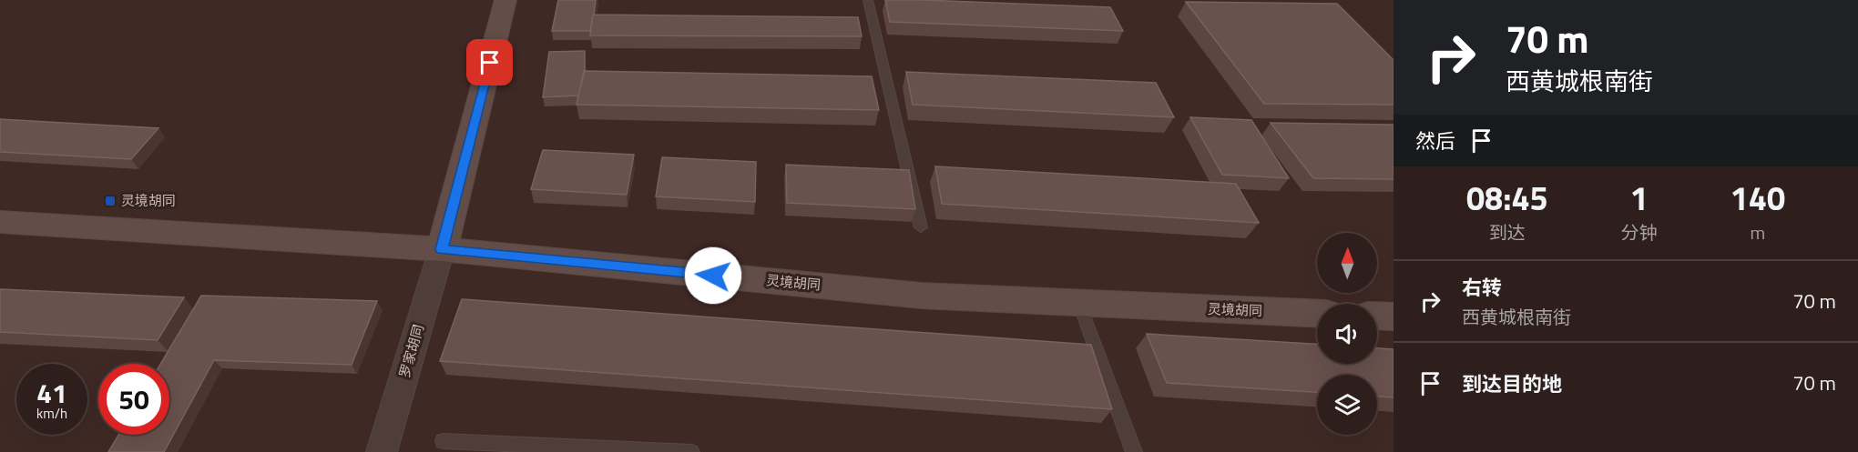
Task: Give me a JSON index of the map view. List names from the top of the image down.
{
  "streets": {
    "main road": ["灵境胡同"],
    "street": ["罗家胡同"]
  },
  "crossings": [
    ["灵境胡同", "罗家胡同"]
  ],
  "places": {
    "transit": ["灵境胡同"]
  },
  "north": "top",
  "page": {
    "turn": ["70 m", "西黄城根南街"],
    "then": "然后",
    "eta": [
      "08:45",
      "到达",
      "1",
      "分钟",
      "140",
      "m"
    ],
    "list": [
      {
        "name": "右转",
        "note": "西黄城根南街",
        "value": "70 m"
      },
      {
        "name": "到达目的地",
        "value": "70 m"
      }
    ],
    "speed": "41 km/h",
    "limit": "50"
  }
}
